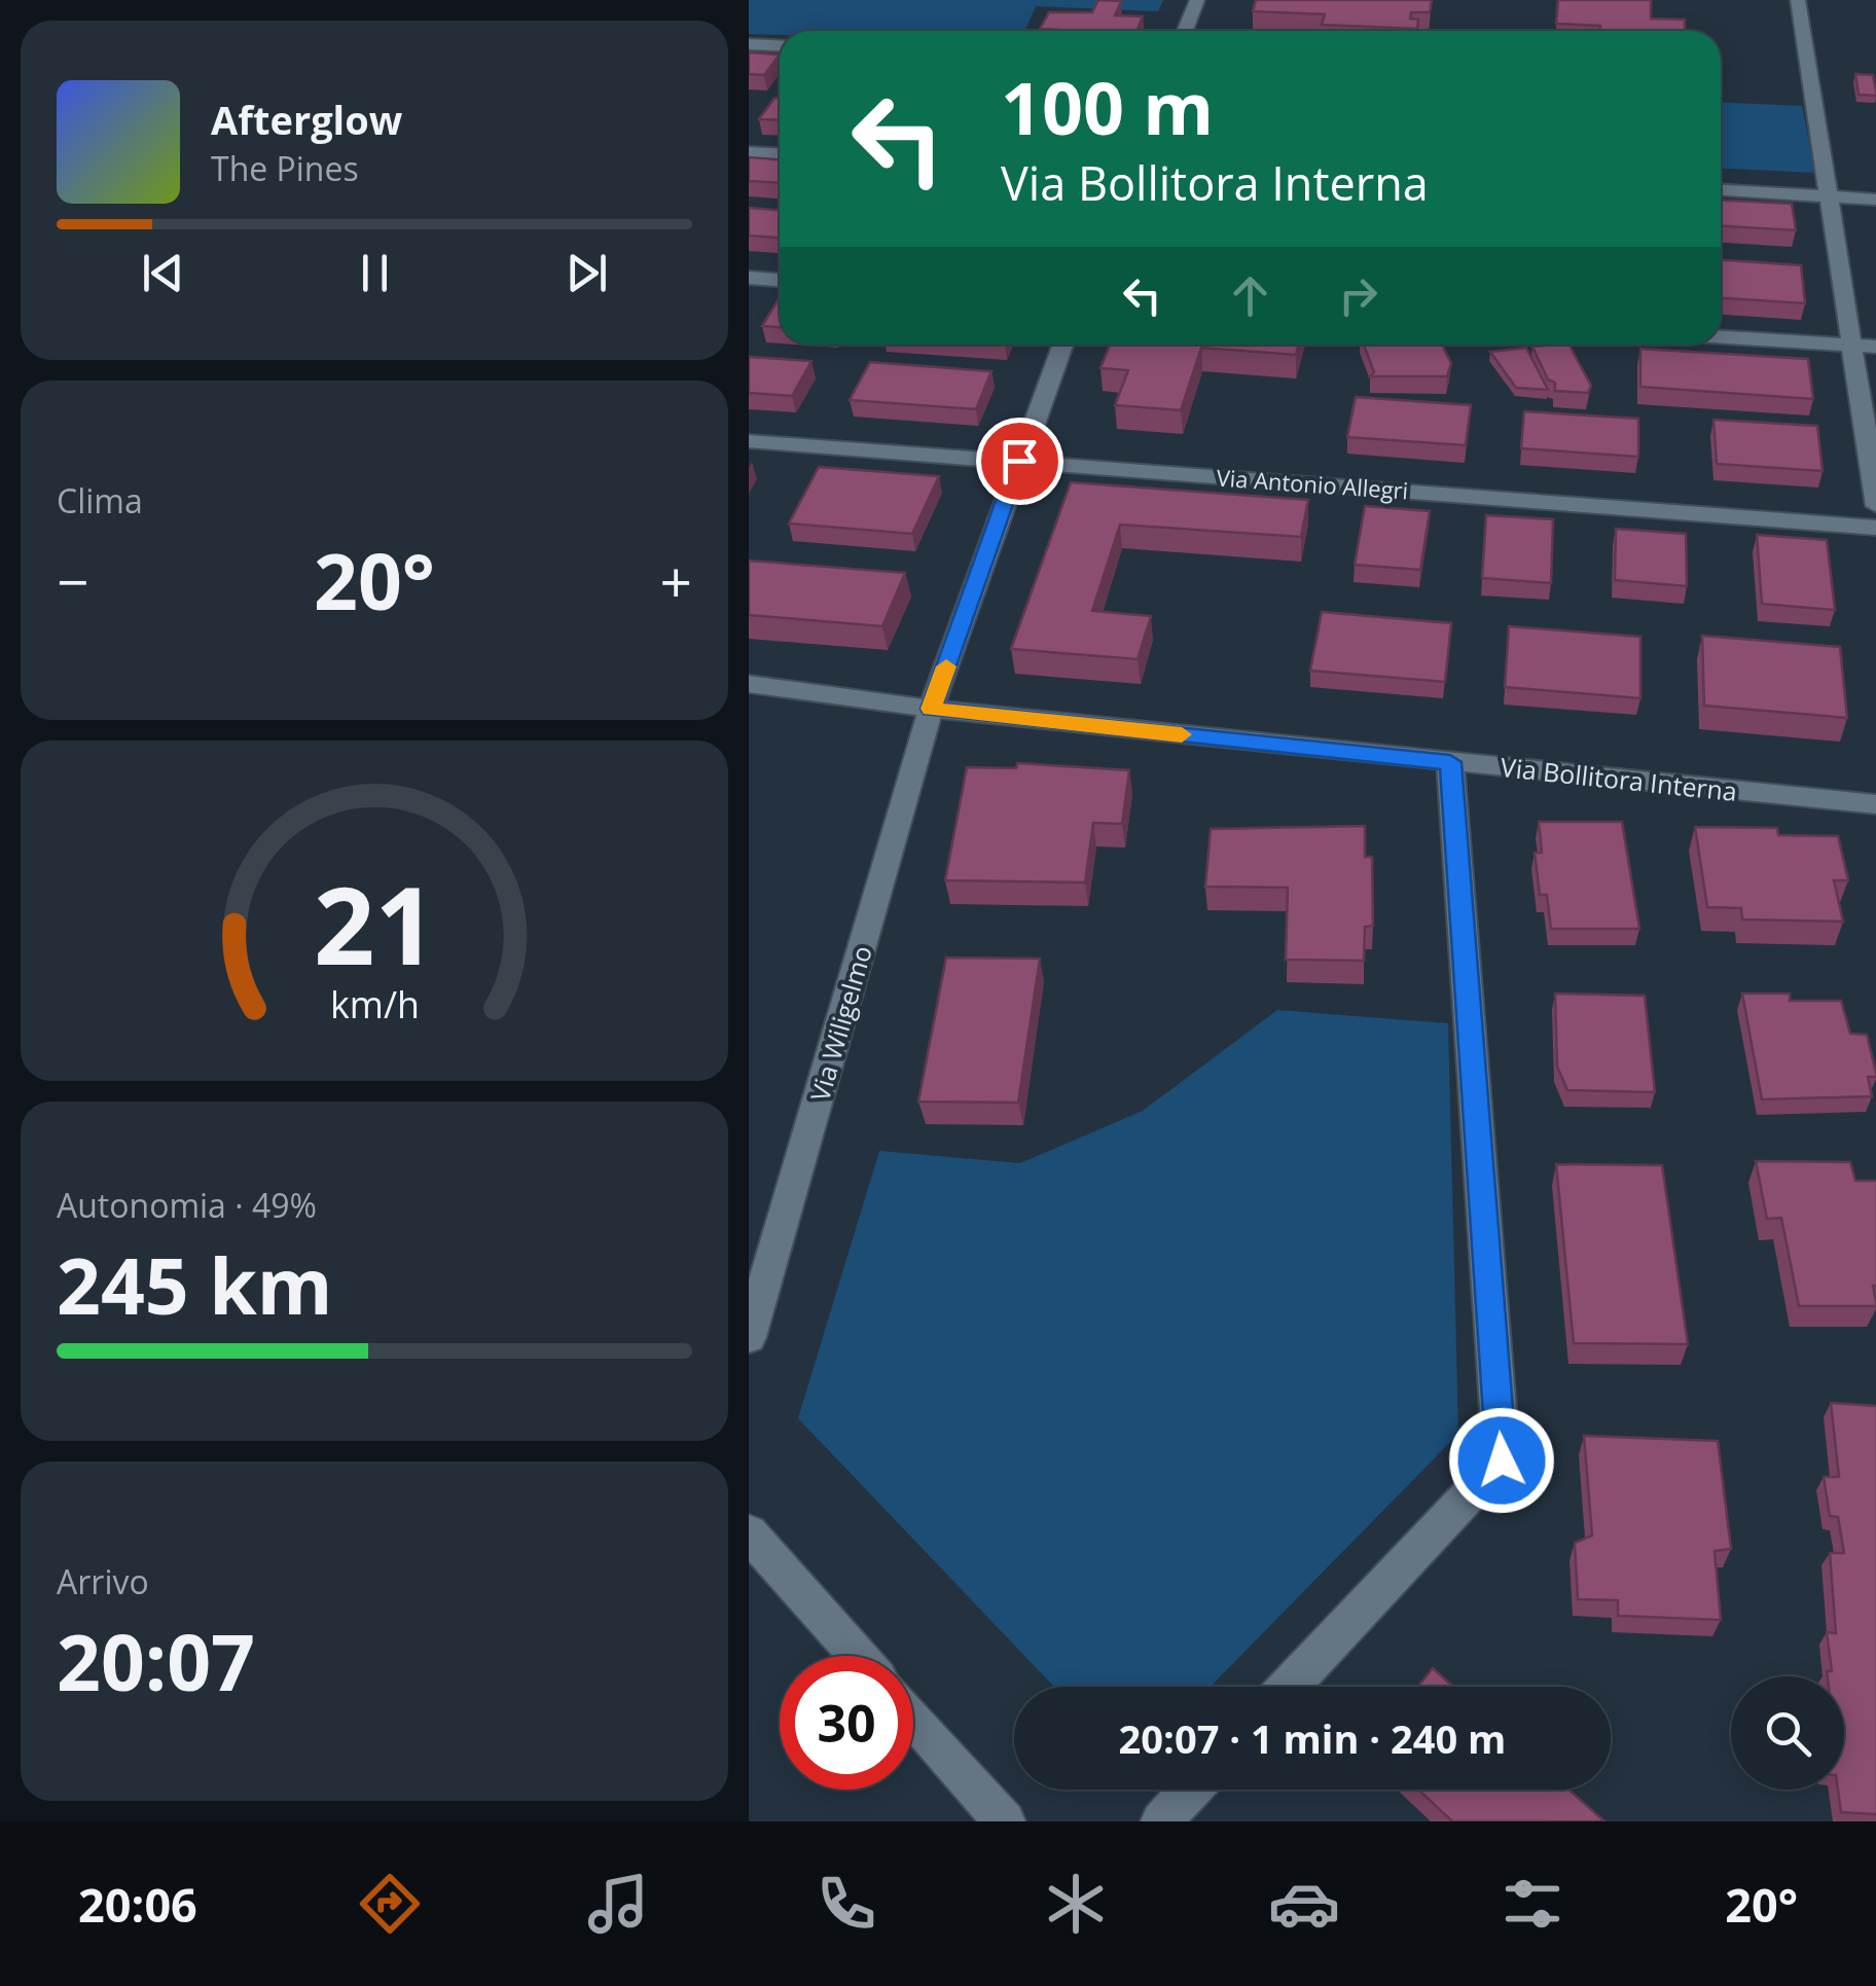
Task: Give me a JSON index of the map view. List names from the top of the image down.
{
  "streets": {
    "street": ["Via Antonio Allegri", "Via Bollitora Interna", "Via Wiligelmo"]
  },
  "crossings": [
    ["Via Antonio Allegri", "Via Wiligelmo"],
    ["Via Bollitora Interna", "Via Wiligelmo"]
  ],
  "page": {
    "turn": ["100 m", "Via Bollitora Interna"],
    "song": ["Afterglow", "The Pines"],
    "tile": [
      "Clima",
      ["Autonomia · 49%", "245 km"],
      ["Arrivo", "20:07"]
    ],
    "heat": ["−", "20°", "+"],
    "limit": "30",
    "trip": "20:07 · 1 min · 240 m",
    "tabs": ["20:06", "20°"],
    "gauge": ["21", "km/h"]
  }
}
